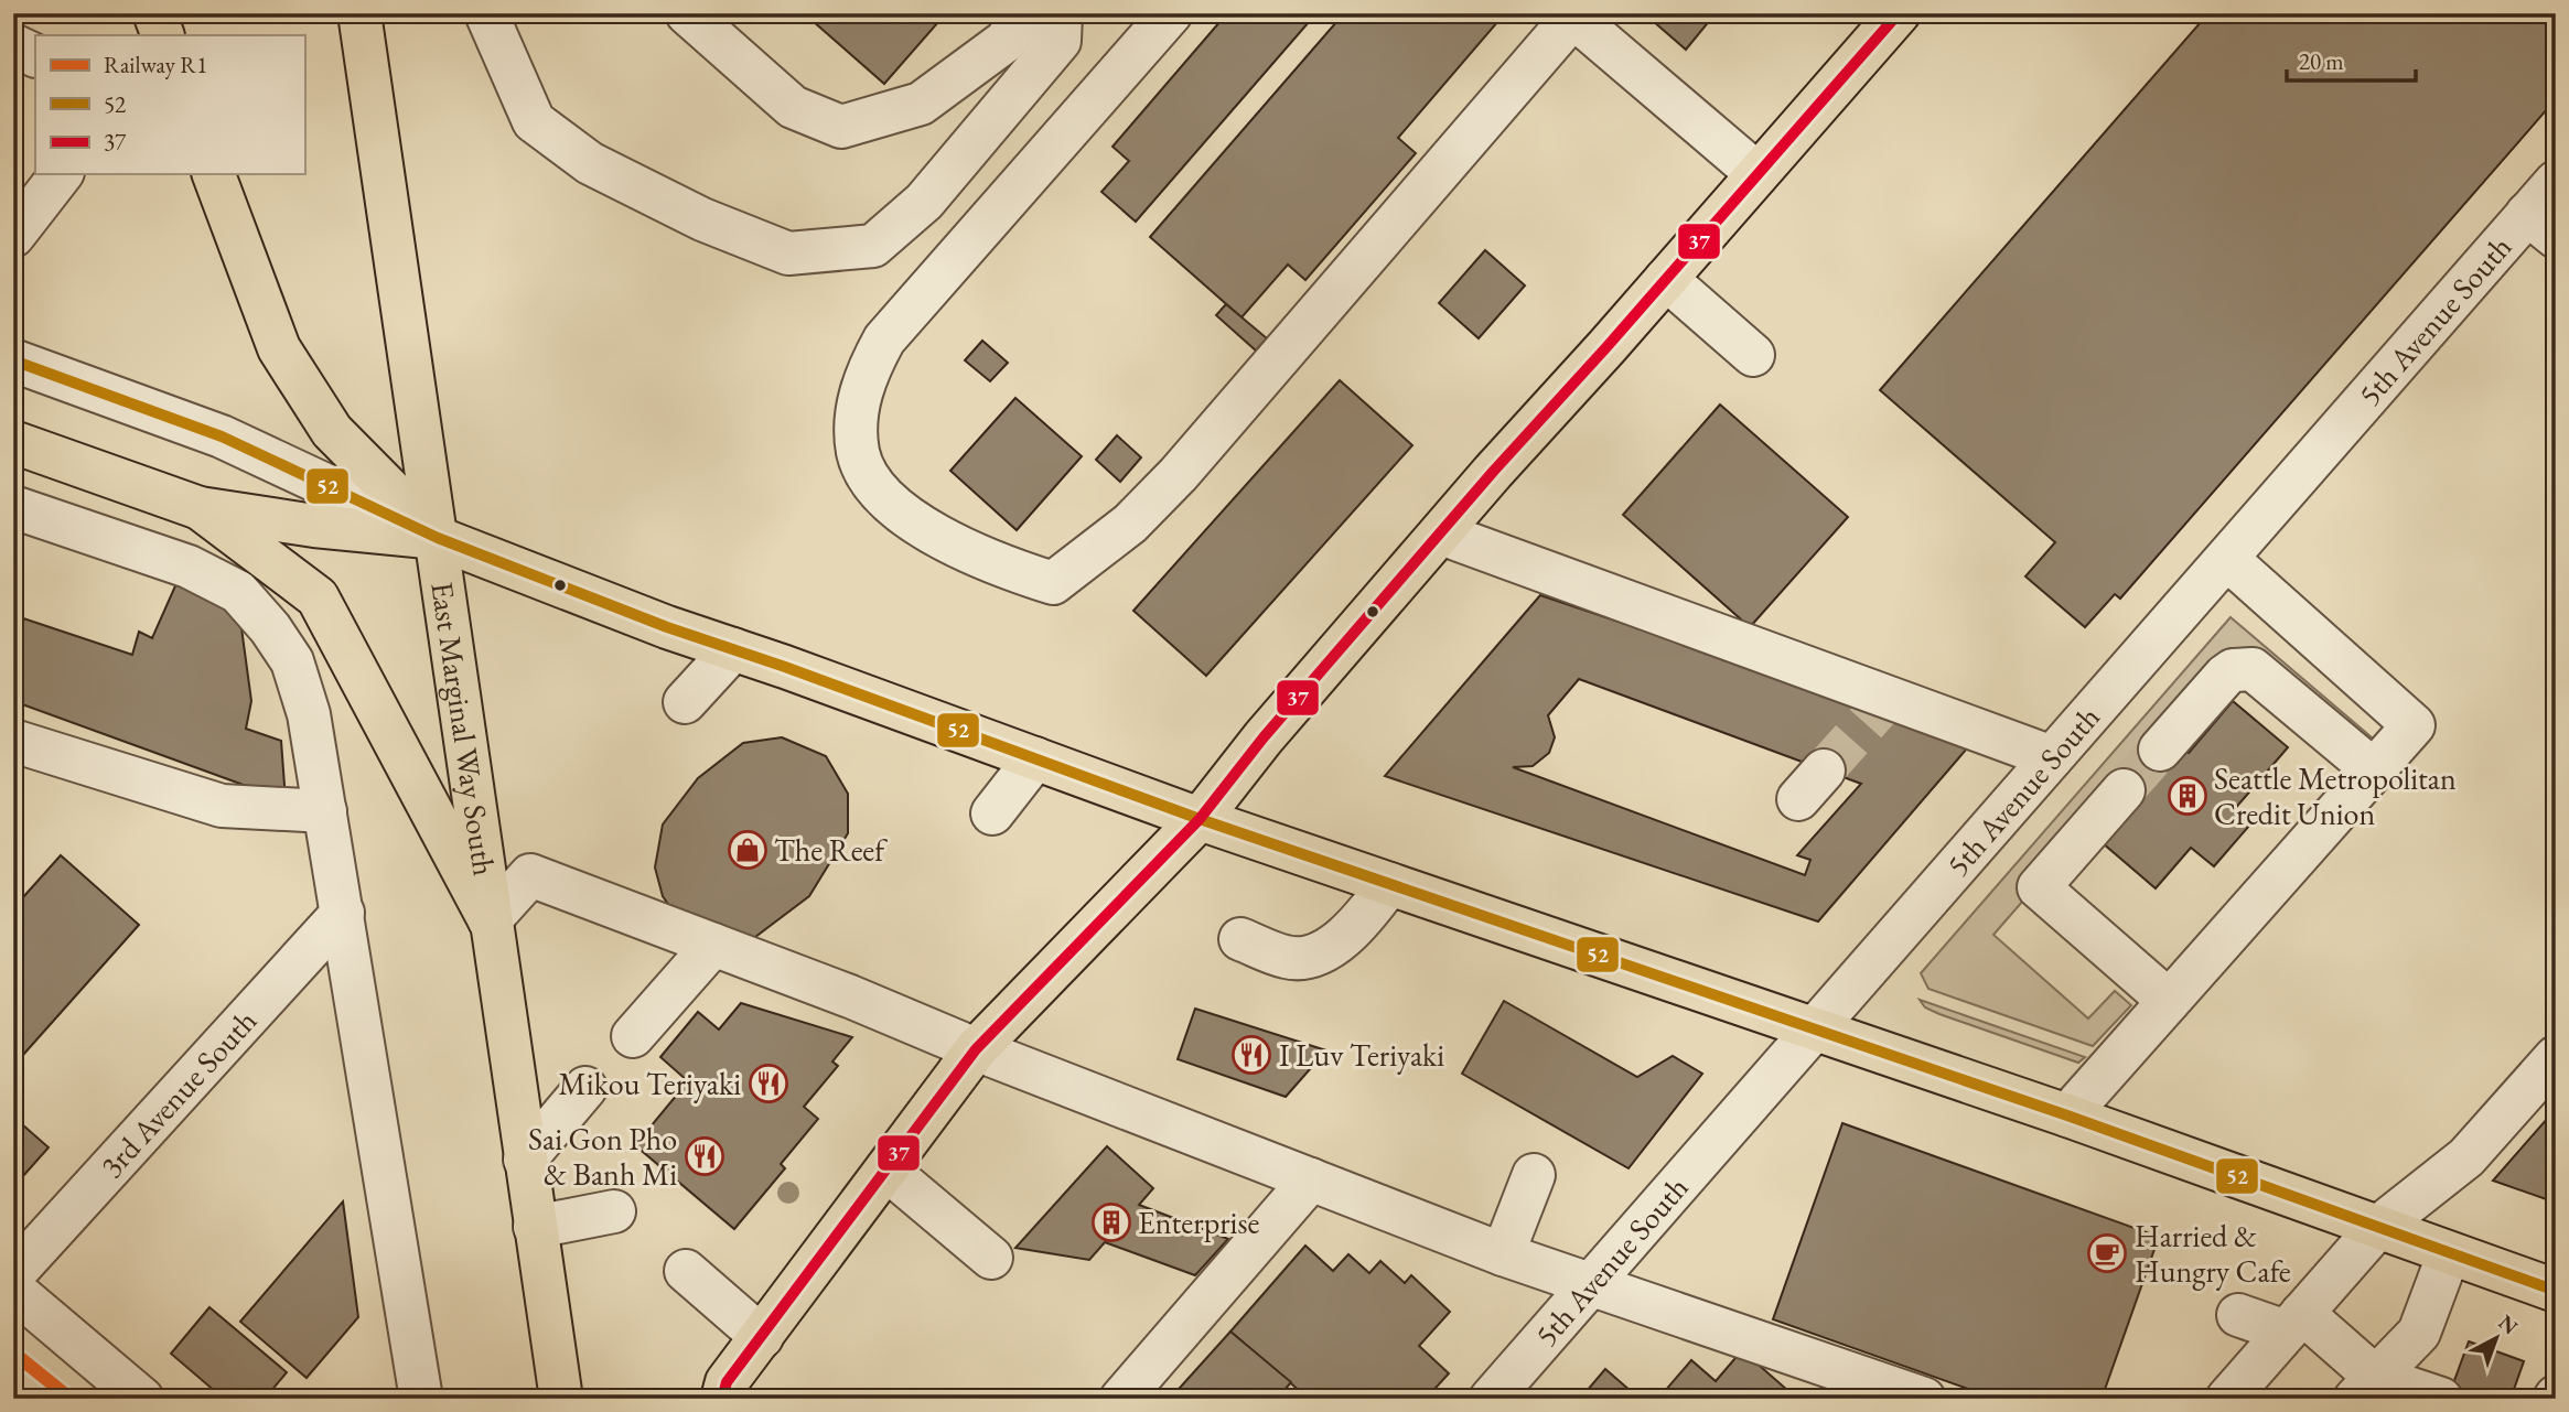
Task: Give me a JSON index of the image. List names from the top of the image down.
{
  "streets": {
    "main road": ["East Marginal Way South"],
    "street": ["5th Avenue South", "3rd Avenue South"]
  },
  "places": {
    "building": ["Seattle Metropolitan Credit Union", "Enterprise"],
    "shop": ["The Reef"],
    "restaurant": ["I Luv Teriyaki", "Mikou Teriyaki", "Sai Gon Pho & Banh Mi"],
    "cafe": ["Harried & Hungry Cafe"]
  },
  "lines": ["transit line 37", "transit line 52", "rail line R1"],
  "legend": ["Railway R1", "52", "37"],
  "scale_bar": "20 m",
  "north": "top right"
}
